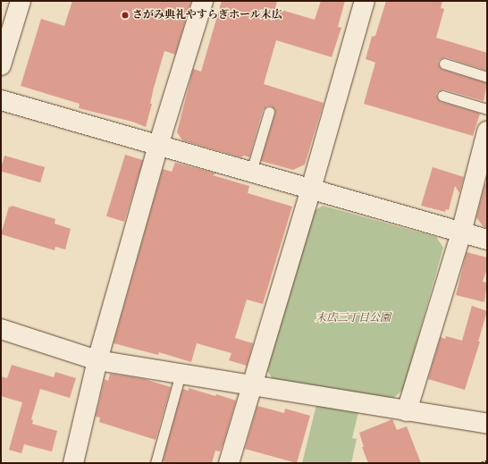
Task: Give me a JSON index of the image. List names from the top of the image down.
{
  "parks": ["末広三丁目公園"],
  "places": ["さがみ典礼やすらぎホール末広"]
}
